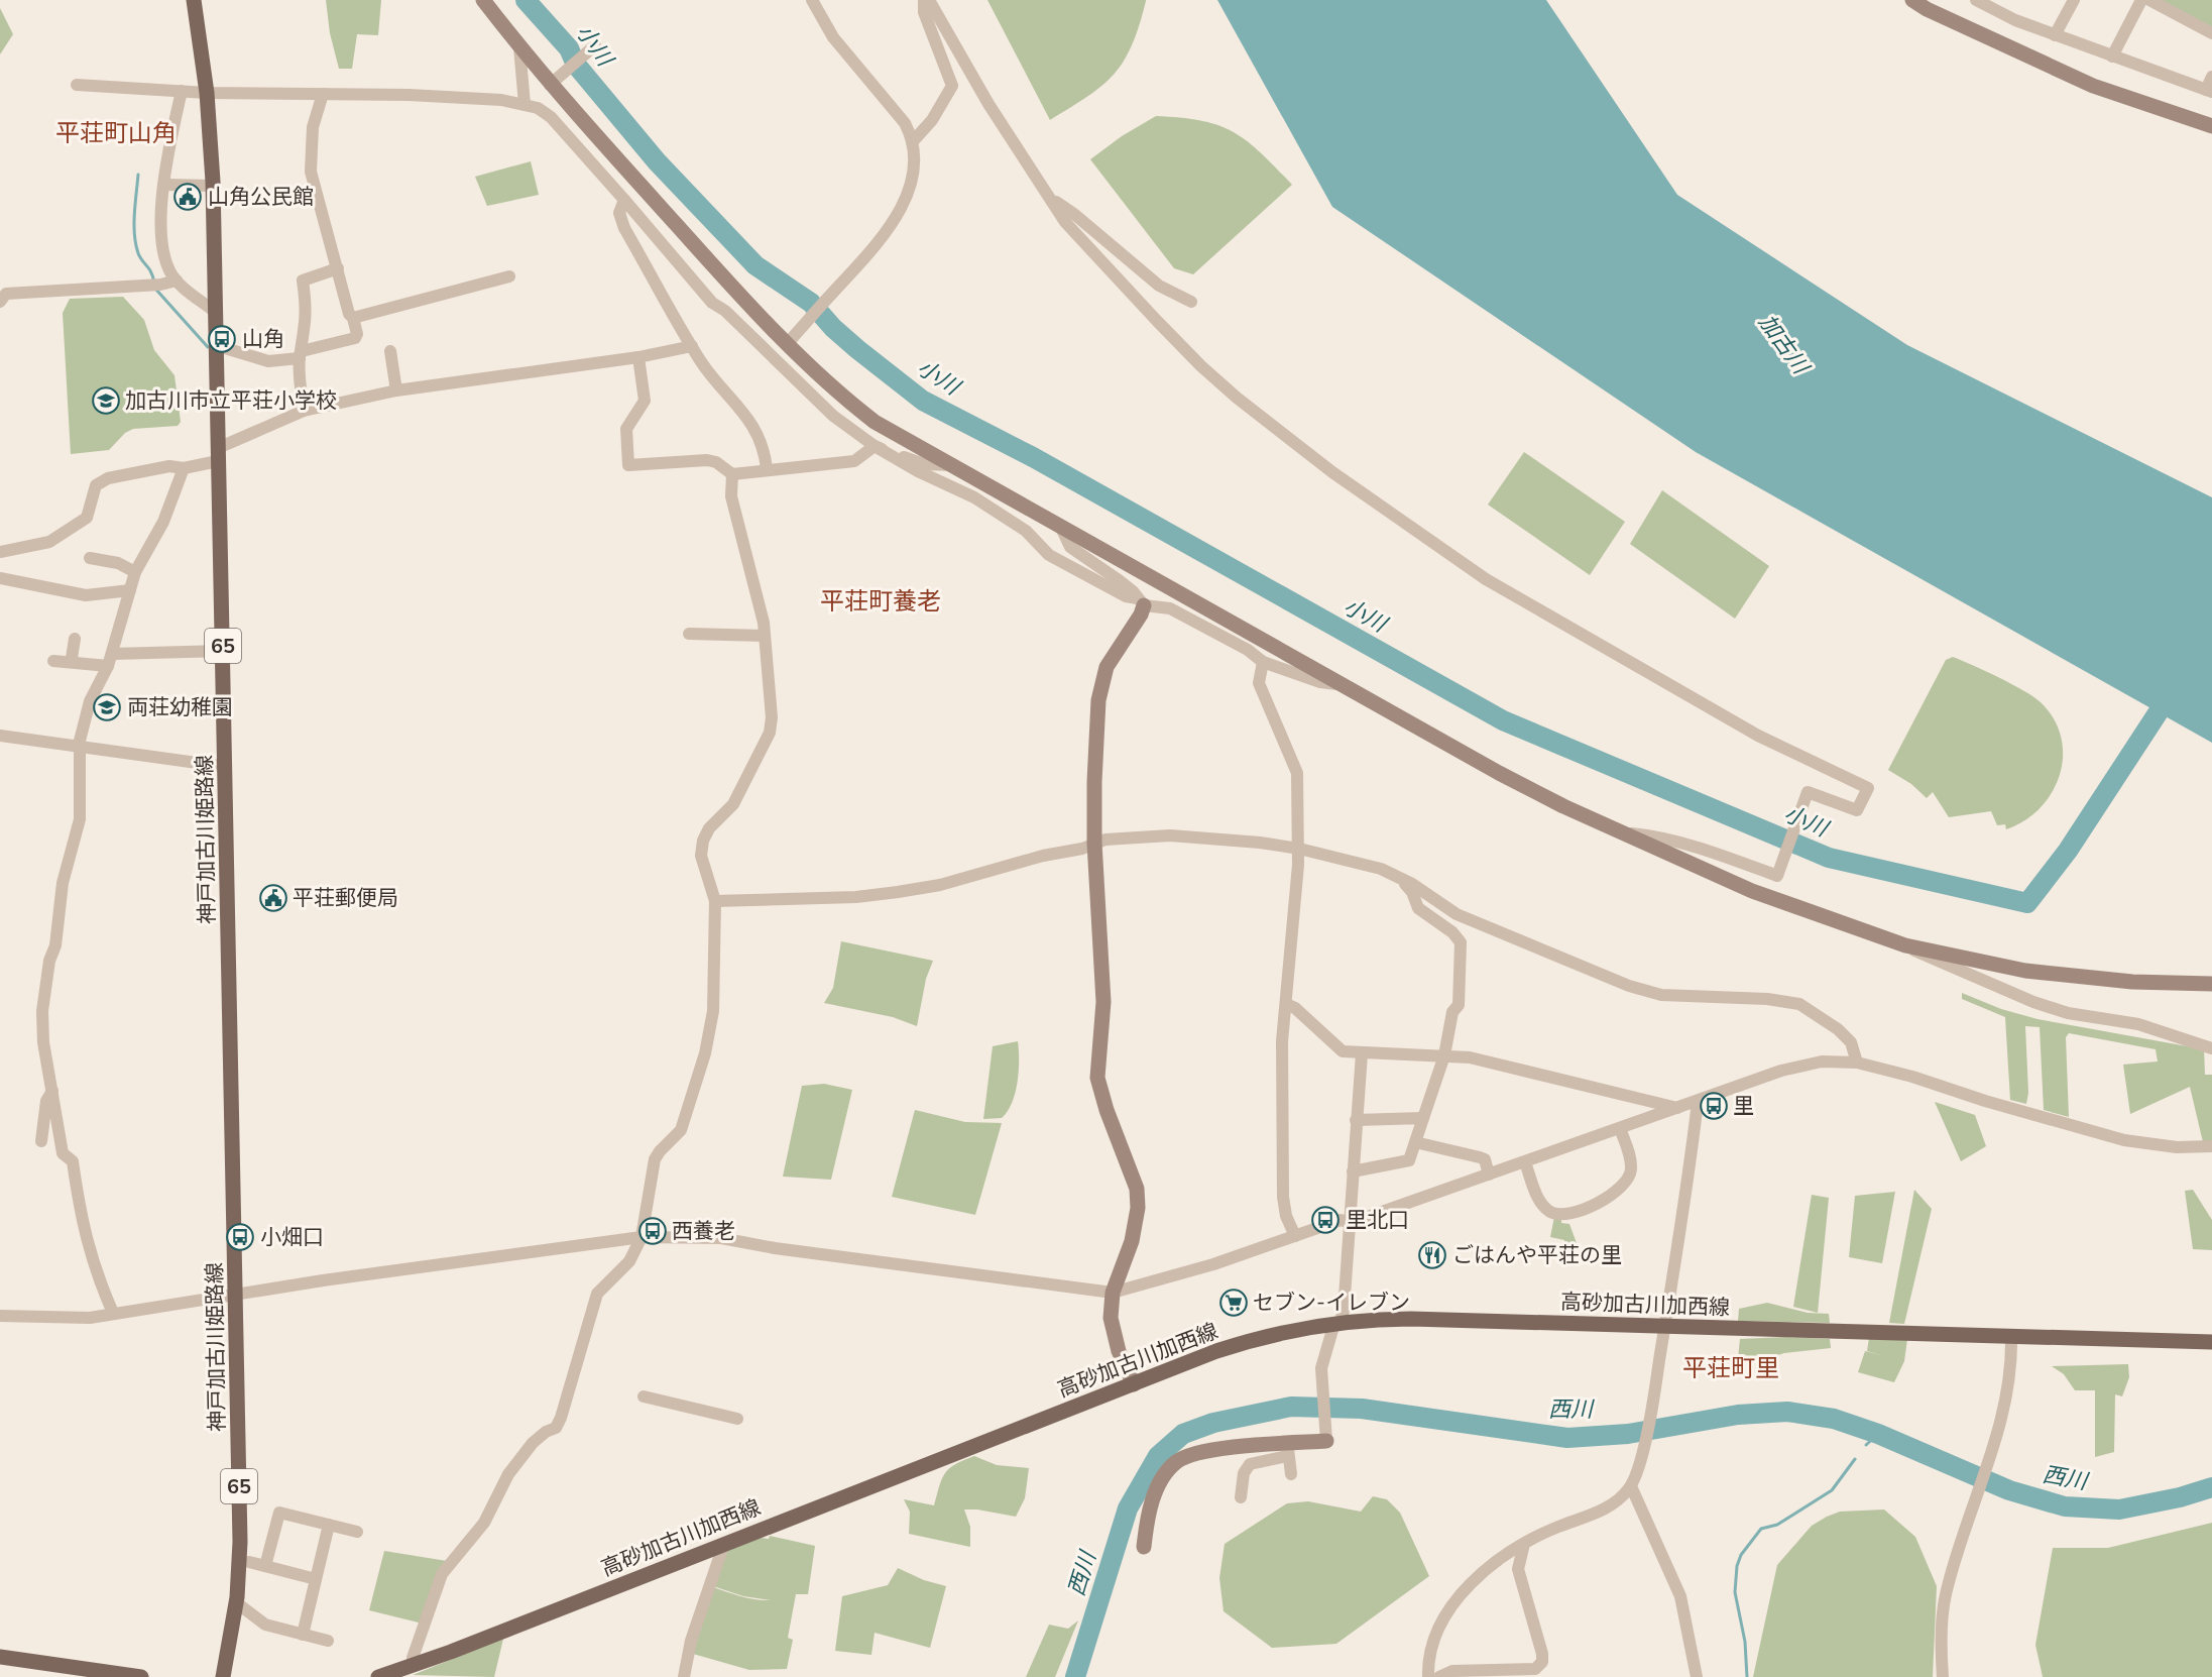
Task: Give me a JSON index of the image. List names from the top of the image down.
{
  "streets": {
    "main road": ["65", "神戸加古川姫路線", "高砂加古川加西線"]
  },
  "districts": ["平荘町山角", "平荘町養老", "平荘町里"],
  "water": ["小川", "加古川", "西川"],
  "places": {
    "public building": ["山角公民館", "平荘郵便局"],
    "bus stop": [
      "山角",
      "里",
      "里北口",
      "西養老",
      "小畑口"
    ],
    "school or university": ["加古川市立平荘小学校", "両荘幼稚園"],
    "restaurant": ["ごはんや平荘の里"],
    "supermarket": ["セブン-イレブン"]
  }
}
